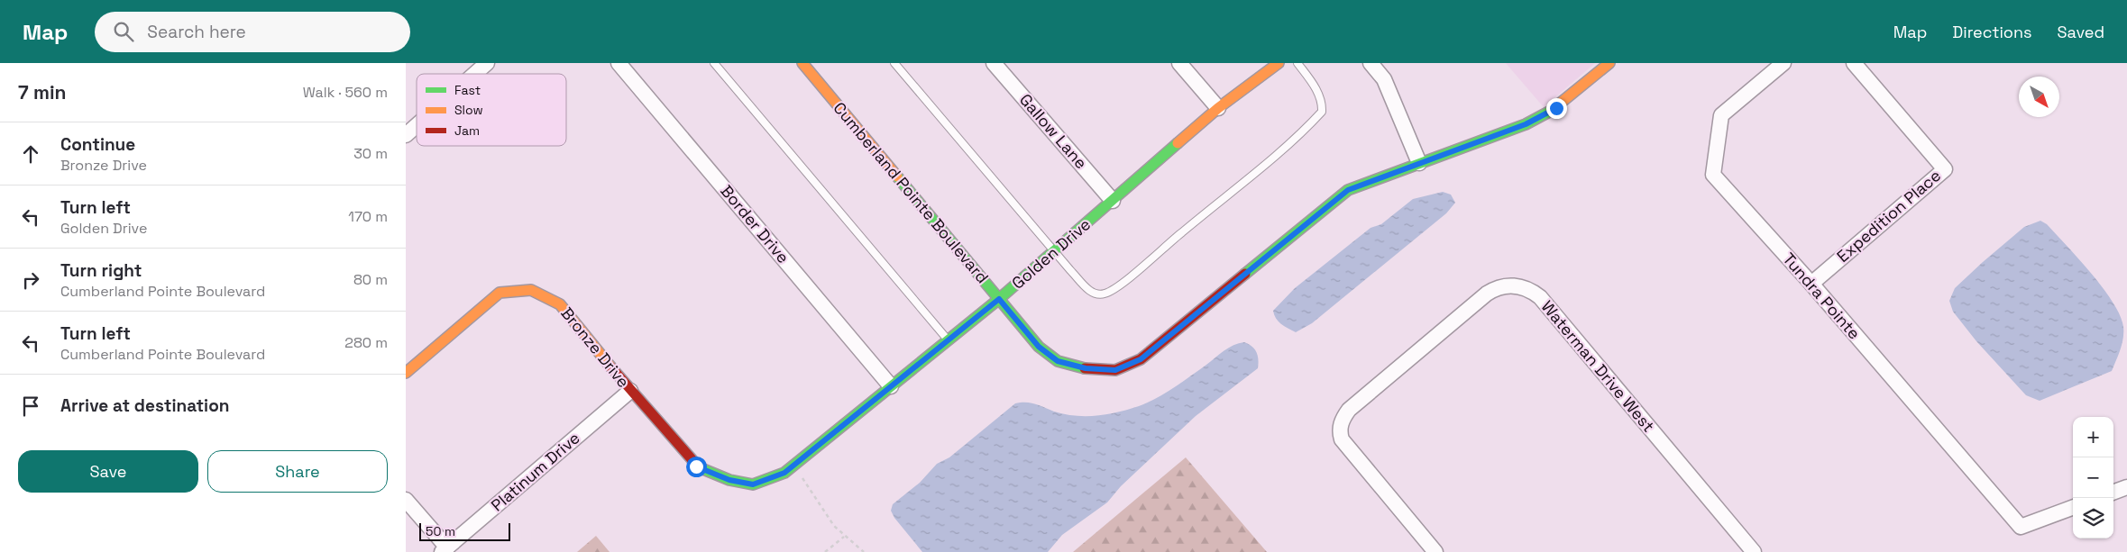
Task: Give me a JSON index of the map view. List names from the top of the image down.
{
  "streets": {
    "street": [
      "Gallow Lane",
      "Cumberland Pointe Boulevard",
      "Expedition Place",
      "Border Drive",
      "Golden Drive",
      "Tundra Pointe",
      "Bronze Drive",
      "Waterman Drive West",
      "Platinum Drive"
    ]
  },
  "crossings": [
    ["Gallow Lane", "Golden Drive"],
    ["Cumberland Pointe Boulevard", "Golden Drive"],
    ["Expedition Place", "Tundra Pointe"],
    ["Border Drive", "Golden Drive"],
    ["Golden Drive", "Bronze Drive"],
    ["Bronze Drive", "Platinum Drive"]
  ],
  "legend": ["Fast", "Slow", "Jam"],
  "scale_bar": "50 m",
  "north": "bottom right",
  "page": {
    "header": "Map",
    "search": "Search here",
    "nav": ["Map", "Directions", "Saved"],
    "heading": ["7 min", "Walk · 560 m"],
    "list": [
      ["Continue", "Bronze Drive", "30 m"],
      ["Turn left", "Golden Drive", "170 m"],
      ["Turn right", "Cumberland Pointe Boulevard", "80 m"],
      ["Turn left", "Cumberland Pointe Boulevard", "280 m"],
      "Arrive at destination"
    ],
    "map_buttons": ["+", "−"],
    "buttons": ["Save", "Share"],
    "scale": "50 m"
  }
}
